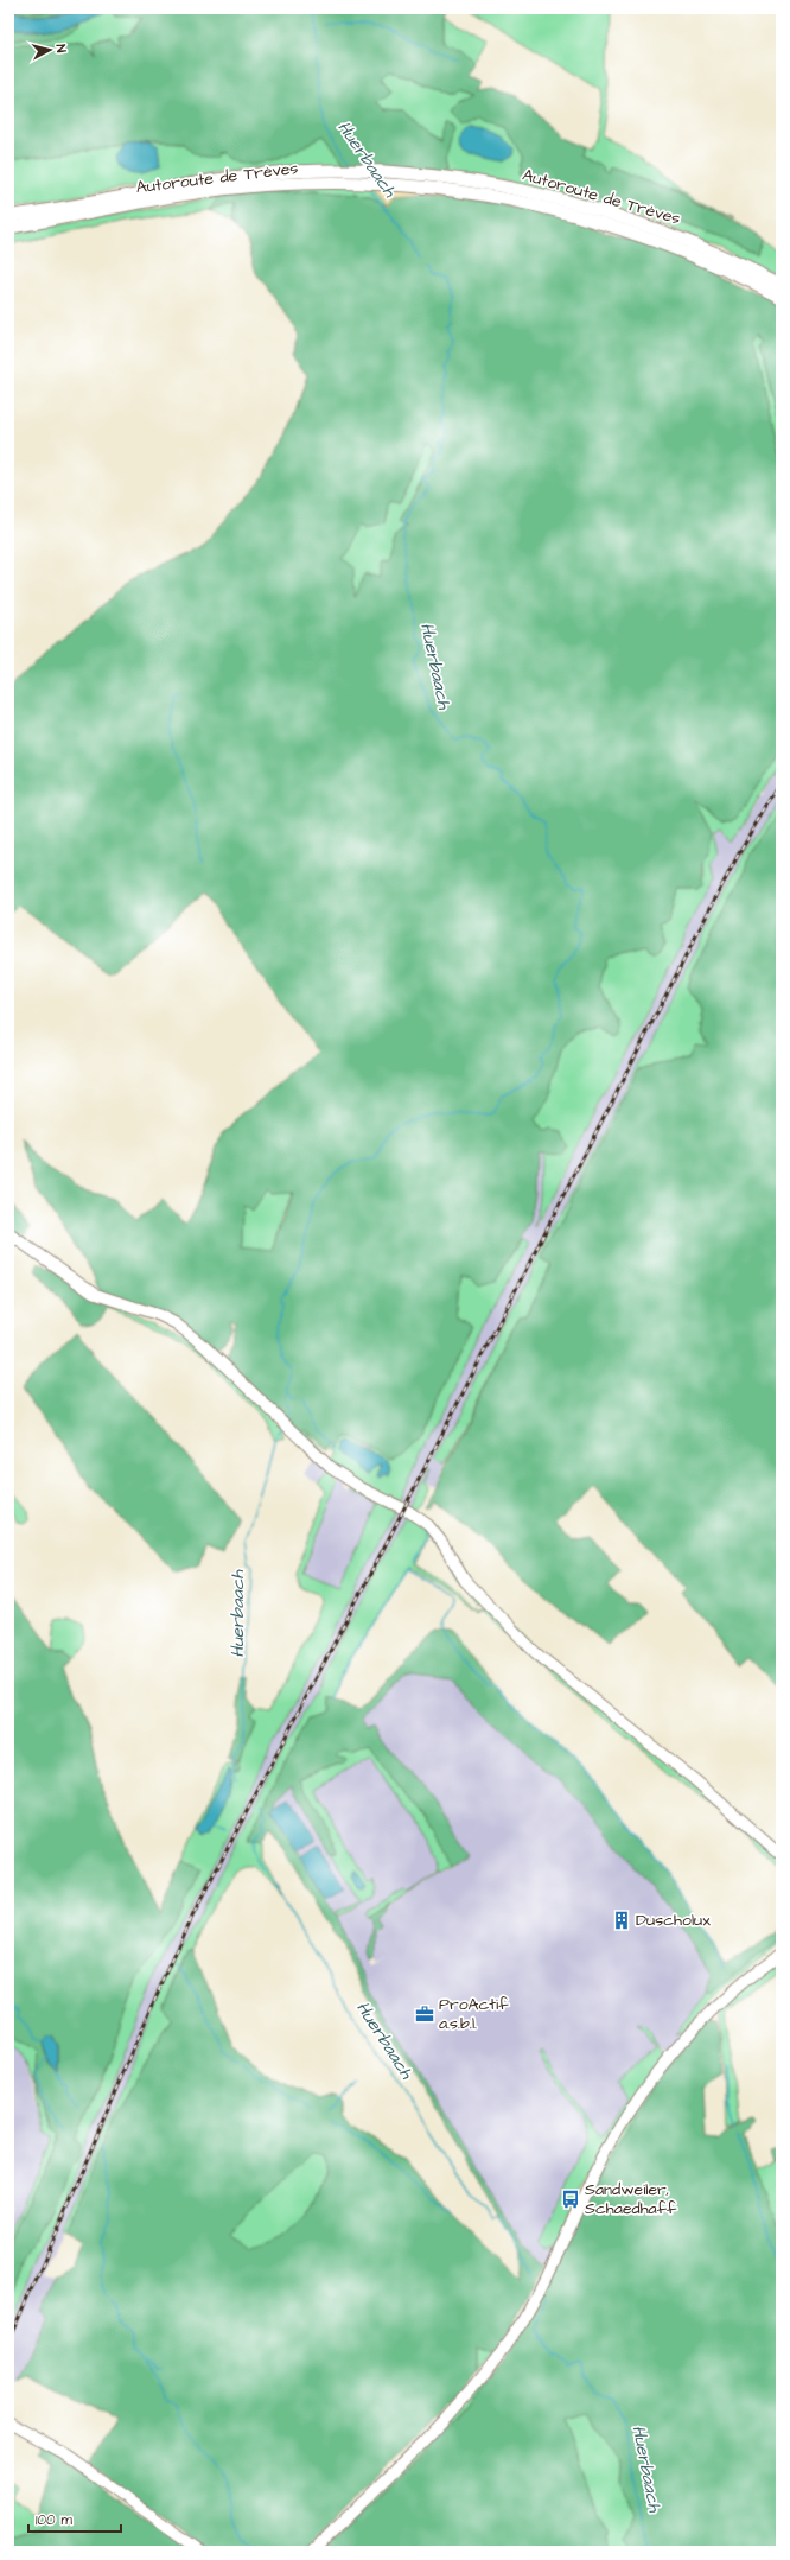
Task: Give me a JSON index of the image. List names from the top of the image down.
{
  "streets": {
    "highway": ["Autoroute de Trèves"]
  },
  "water": ["Huerbaach"],
  "places": {
    "building": ["Duscholux"],
    "office": ["ProActif a.s.b.l."],
    "bus stop": ["Sandweiler, Schaedhaff"]
  },
  "scale_bar": "100 m",
  "north": "right"
}
